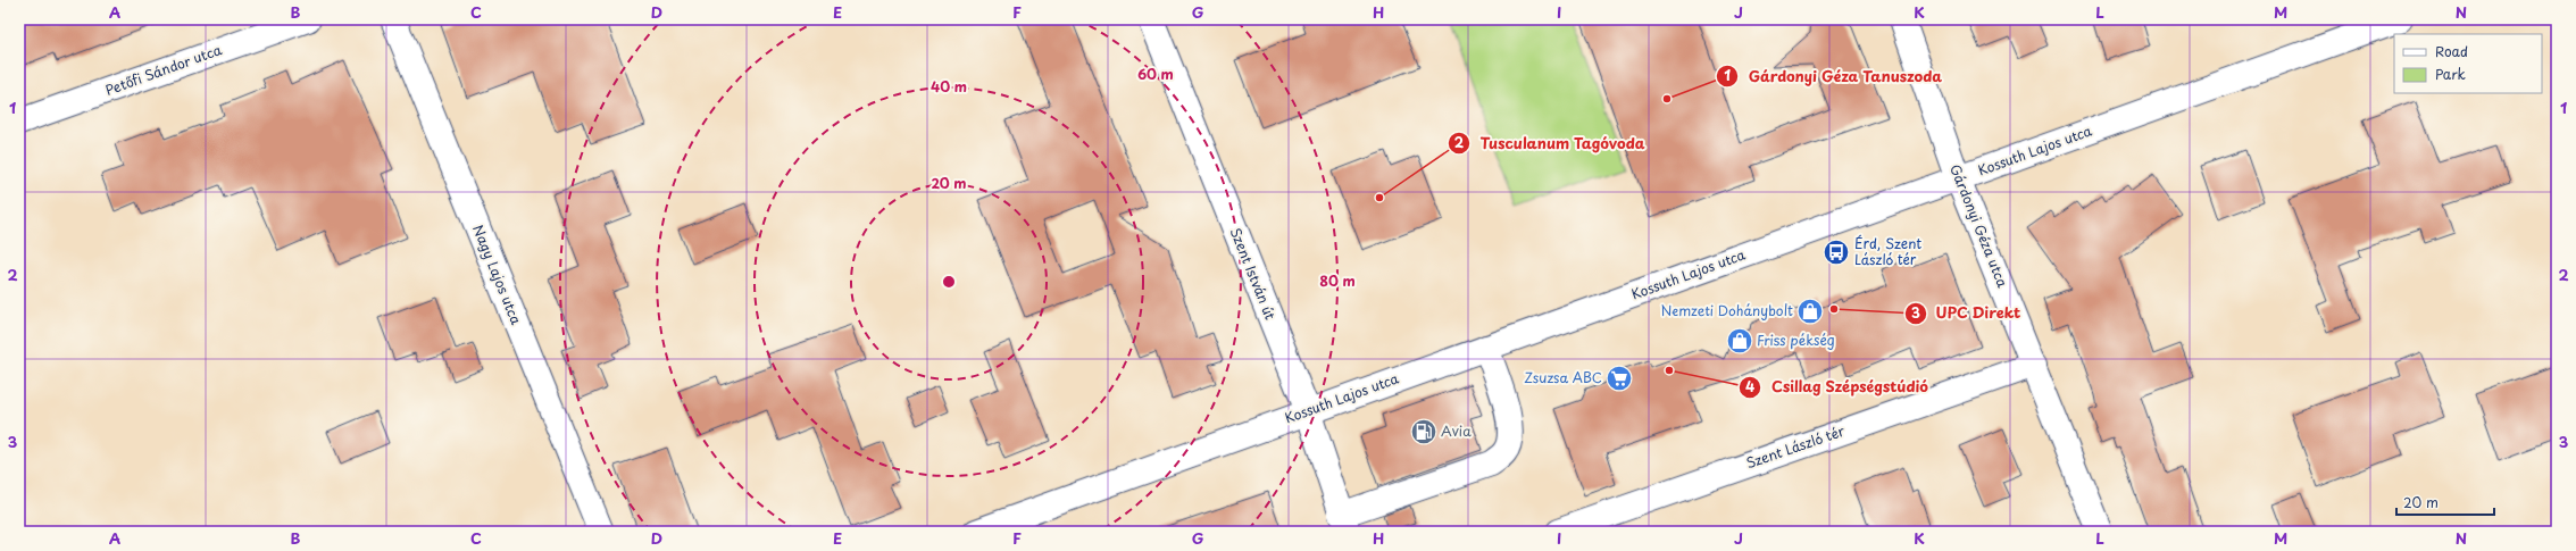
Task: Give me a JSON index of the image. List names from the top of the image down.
{
  "streets": {
    "street": [
      "Petőfi Sándor utca",
      "Kossuth Lajos utca",
      "Gárdonyi Géza utca",
      "Szent István út",
      "Nagy Lajos utca",
      "Szent László tér"
    ]
  },
  "crossings": [
    ["Kossuth Lajos utca", "Gárdonyi Géza utca"],
    ["Kossuth Lajos utca", "Szent István út"],
    ["Gárdonyi Géza utca", "Szent László tér"]
  ],
  "places": {
    "other": [
      "Gárdonyi Géza Tanuszoda",
      "Tusculanum Tagóvoda",
      "UPC Direkt",
      "Csillag Szépségstúdió"
    ],
    "bus stop": ["Érd, Szent László tér"],
    "shop": ["Nemzeti Dohánybolt", "Friss pékség"],
    "supermarket": ["Zsuzsa ABC"],
    "fuel station": ["Avia"]
  },
  "legend": ["Road", "Park"],
  "scale_bar": "20 m",
  "grid": {
    "columns": [
      "A",
      "B",
      "C",
      "D",
      "E",
      "F",
      "G",
      "H",
      "I",
      "J",
      "K",
      "L",
      "M",
      "N"
    ],
    "rows": ["1", "2", "3"]
  },
  "rings": [
    "60 m",
    "40 m",
    "20 m",
    "80 m"
  ]
}
